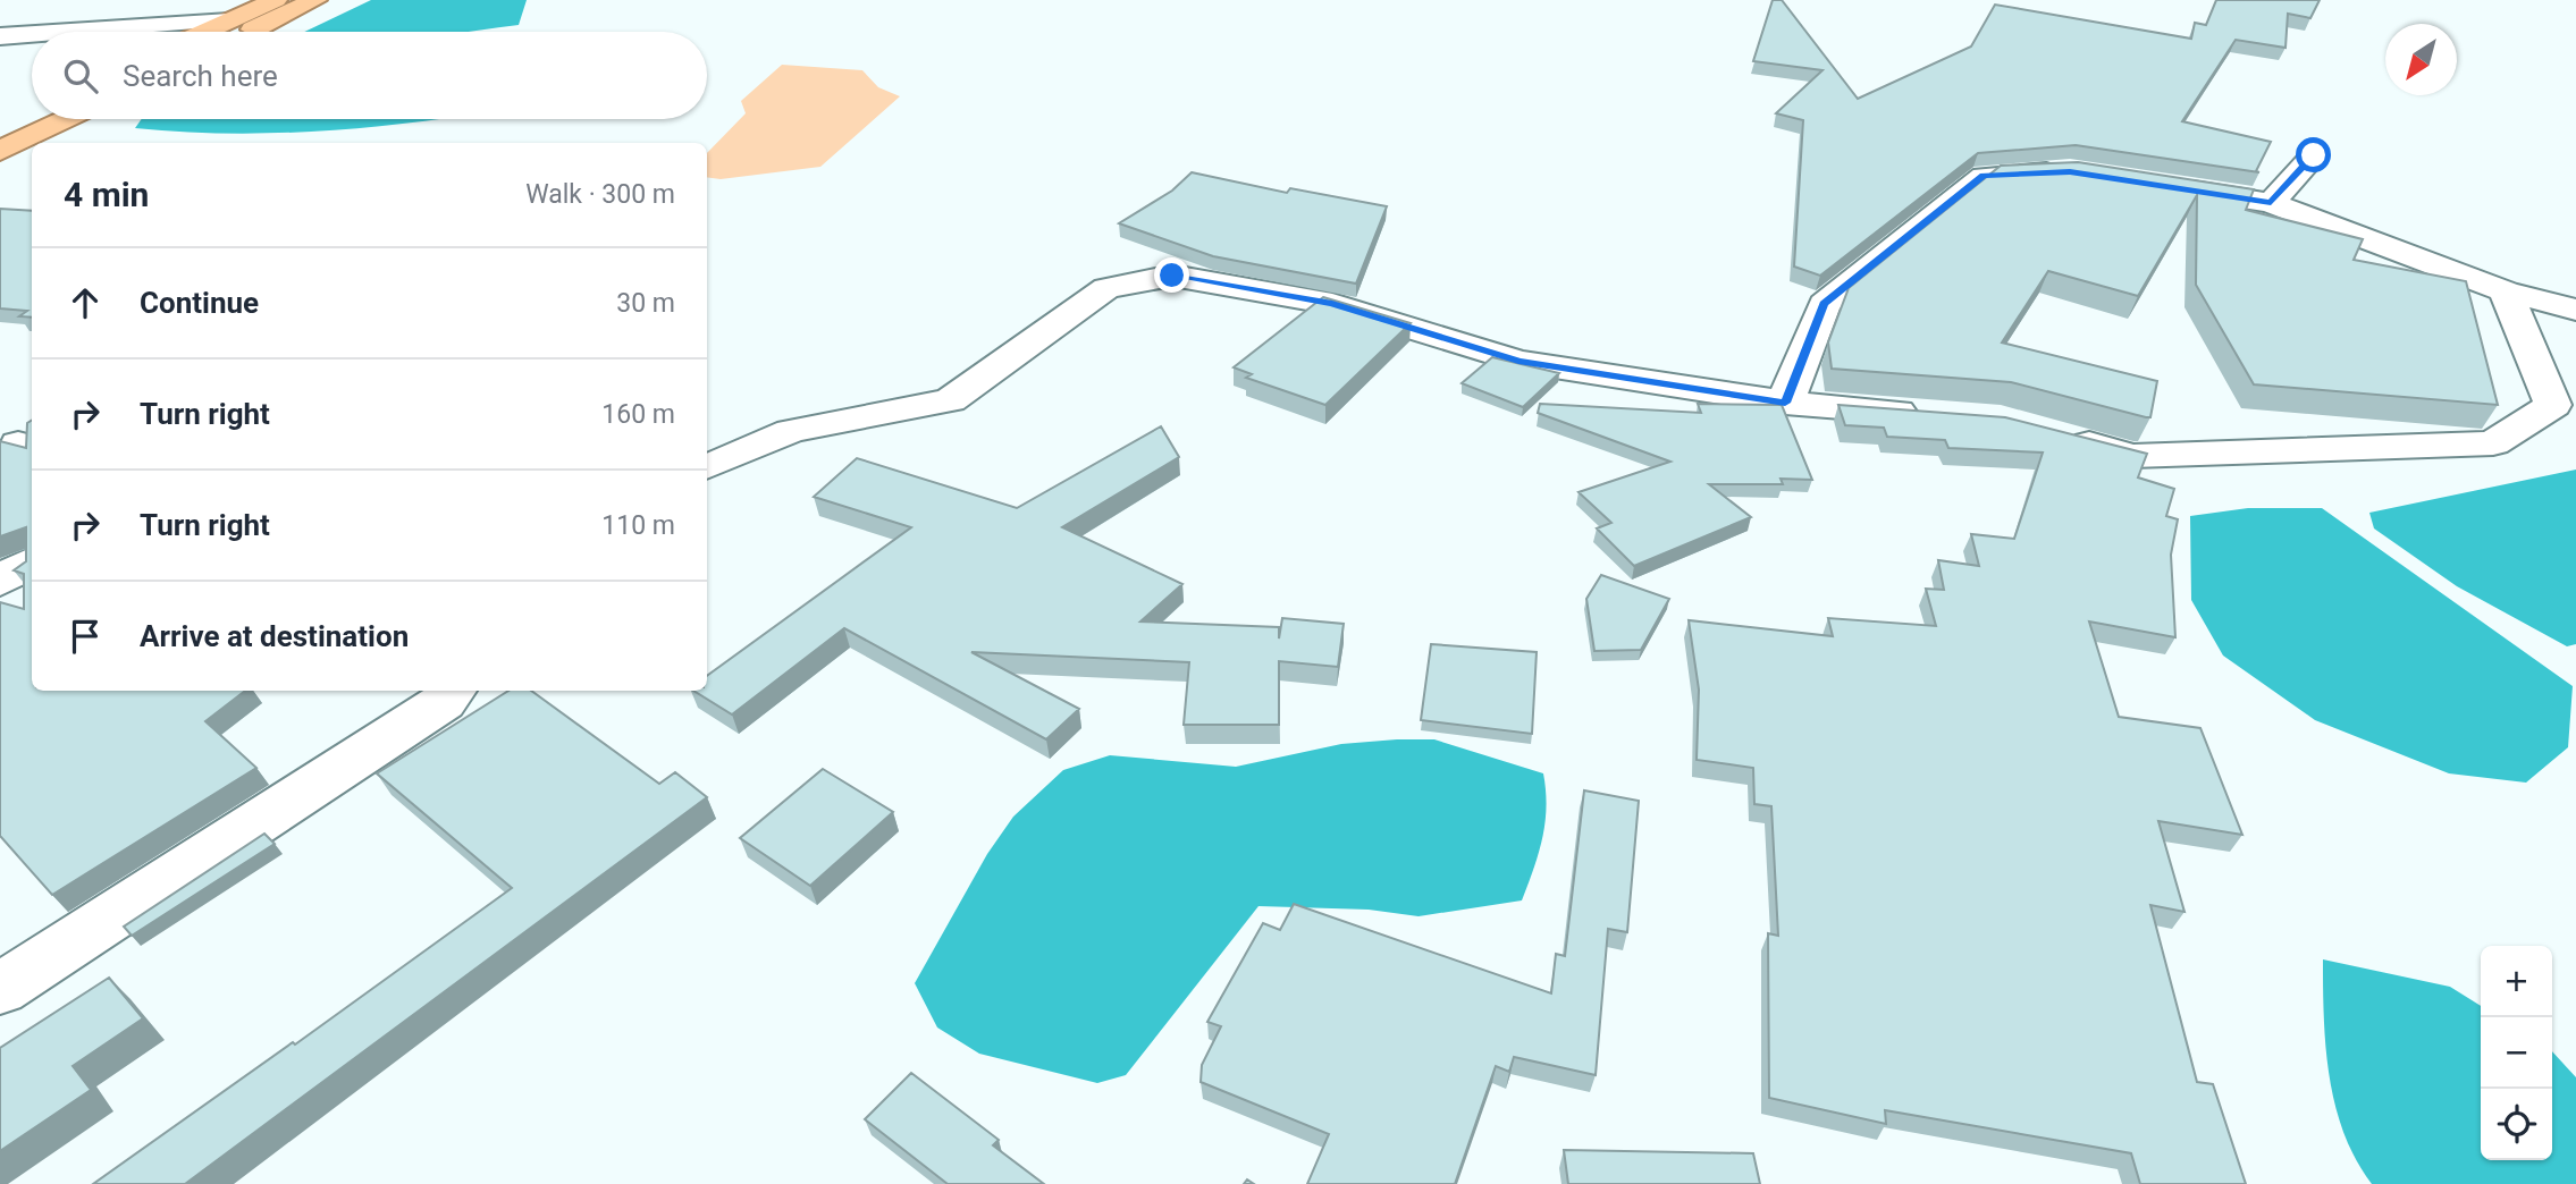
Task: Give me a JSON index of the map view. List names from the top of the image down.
{
  "north": "bottom left",
  "page": {
    "search": "Search here",
    "heading": ["4 min", "Walk · 300 m"],
    "list": [
      ["Continue", "30 m"],
      ["Turn right", "160 m"],
      ["Turn right", "110 m"],
      "Arrive at destination"
    ],
    "map_buttons": ["+", "−"]
  }
}
